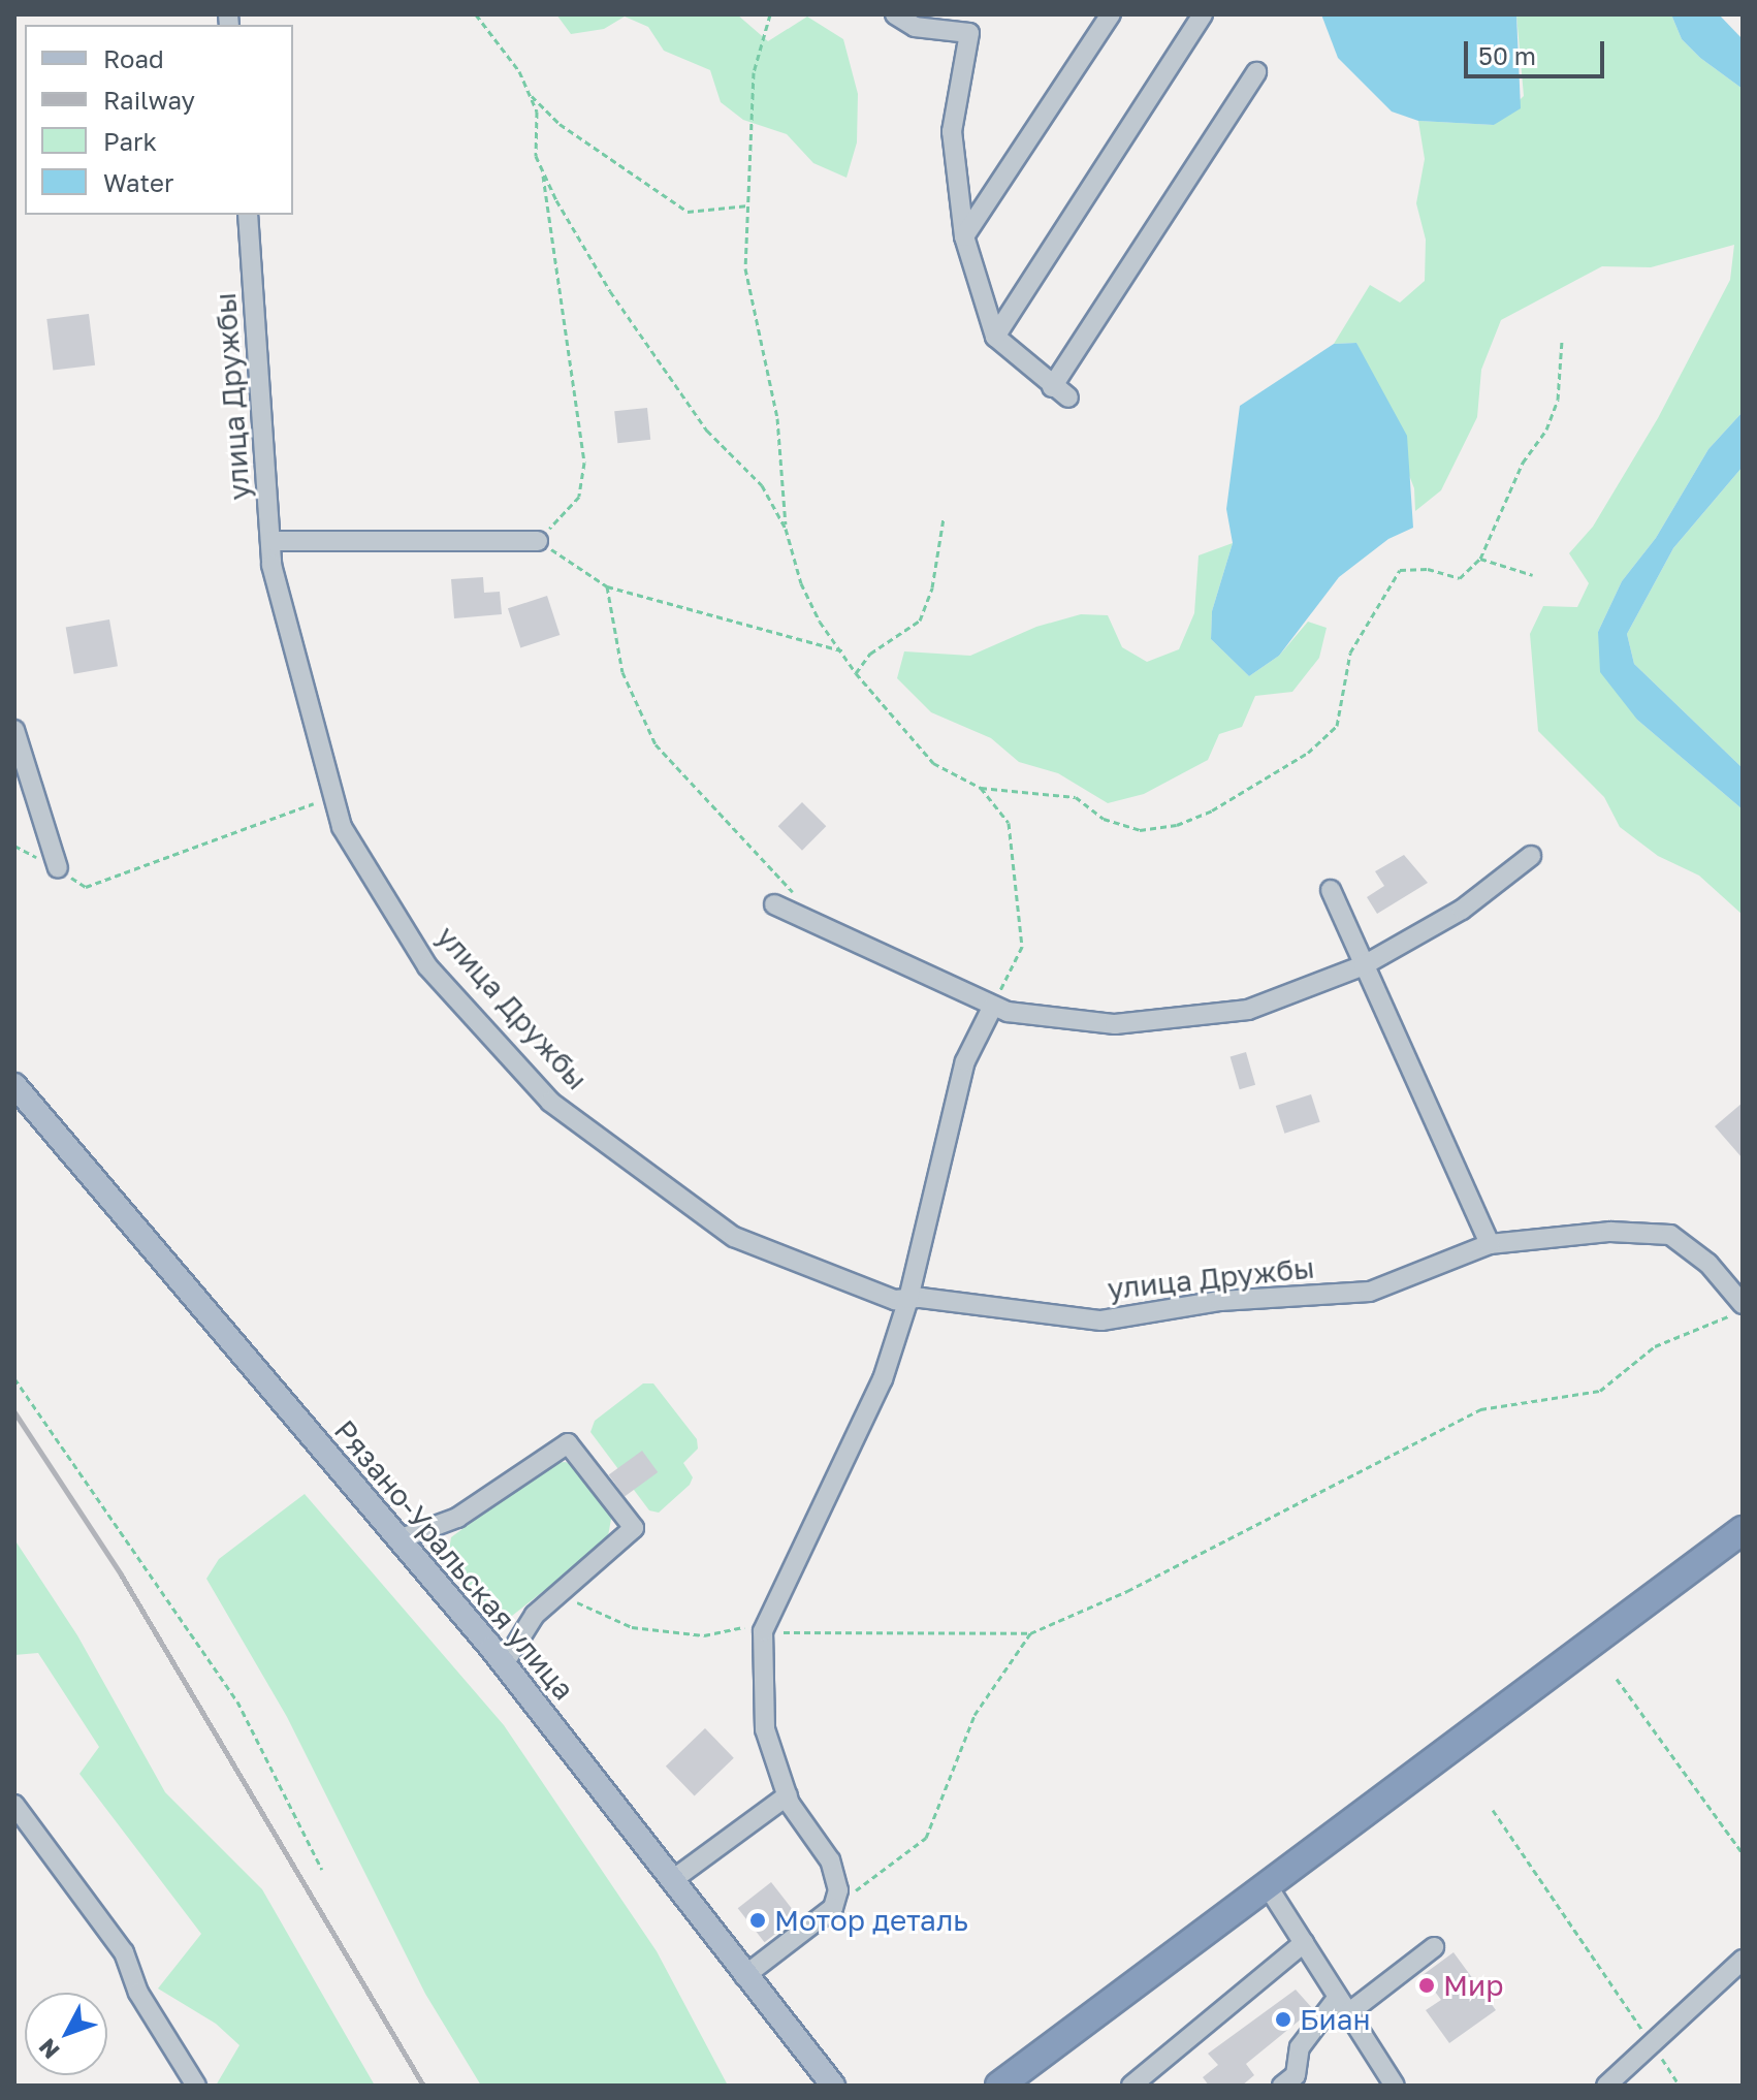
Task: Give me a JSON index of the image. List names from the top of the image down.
{
  "streets": {
    "main road": ["Рязано-Уральская улица"],
    "street": ["улица Дружбы"]
  },
  "places": ["Мотор деталь", "Мир", "Биан"],
  "legend": [
    "Road",
    "Railway",
    "Park",
    "Water"
  ],
  "scale_bar": "50 m",
  "north": "bottom left"
}
